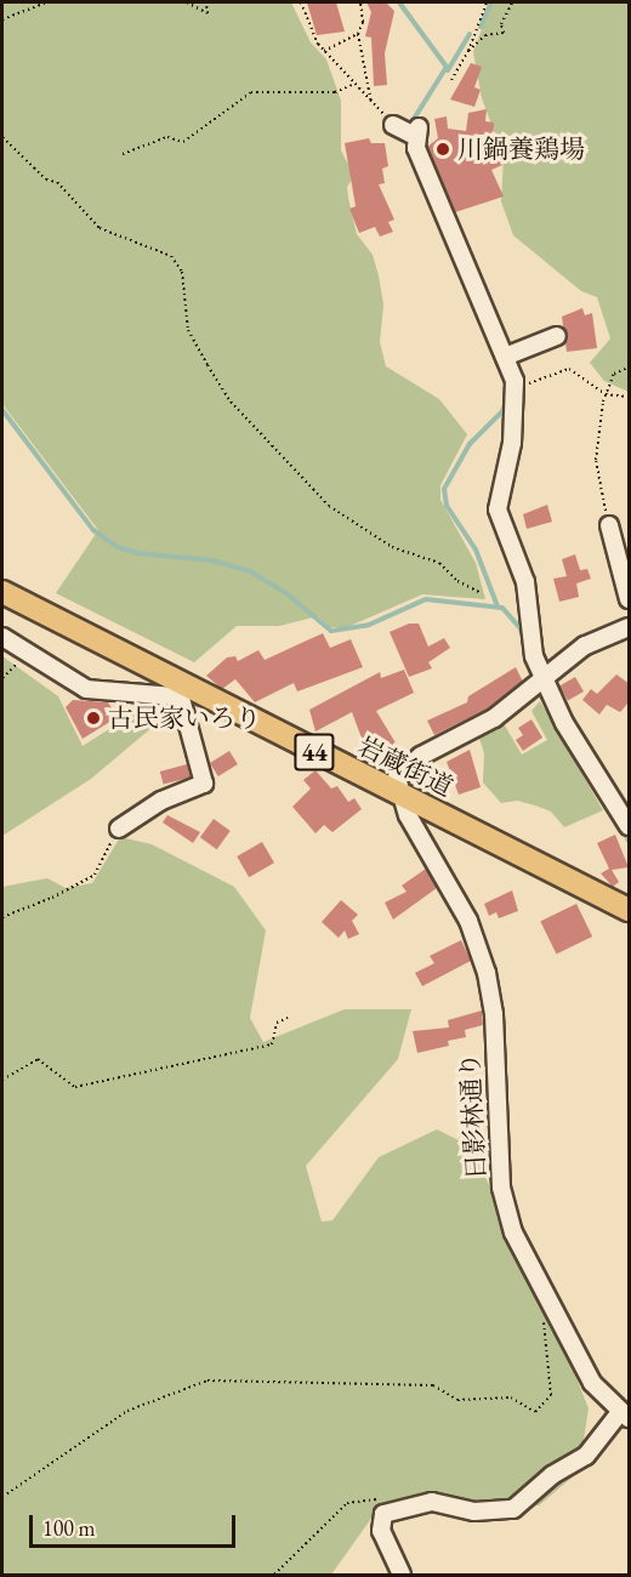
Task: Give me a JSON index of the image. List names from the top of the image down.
{
  "streets": {
    "main road": ["44", "岩蔵街道"],
    "street": ["日影林通り"]
  },
  "crossings": [
    ["岩蔵街道", "日影林通り"]
  ],
  "places": ["川鍋養鶏場", "古民家いろり"],
  "scale_bar": "100 m"
}
